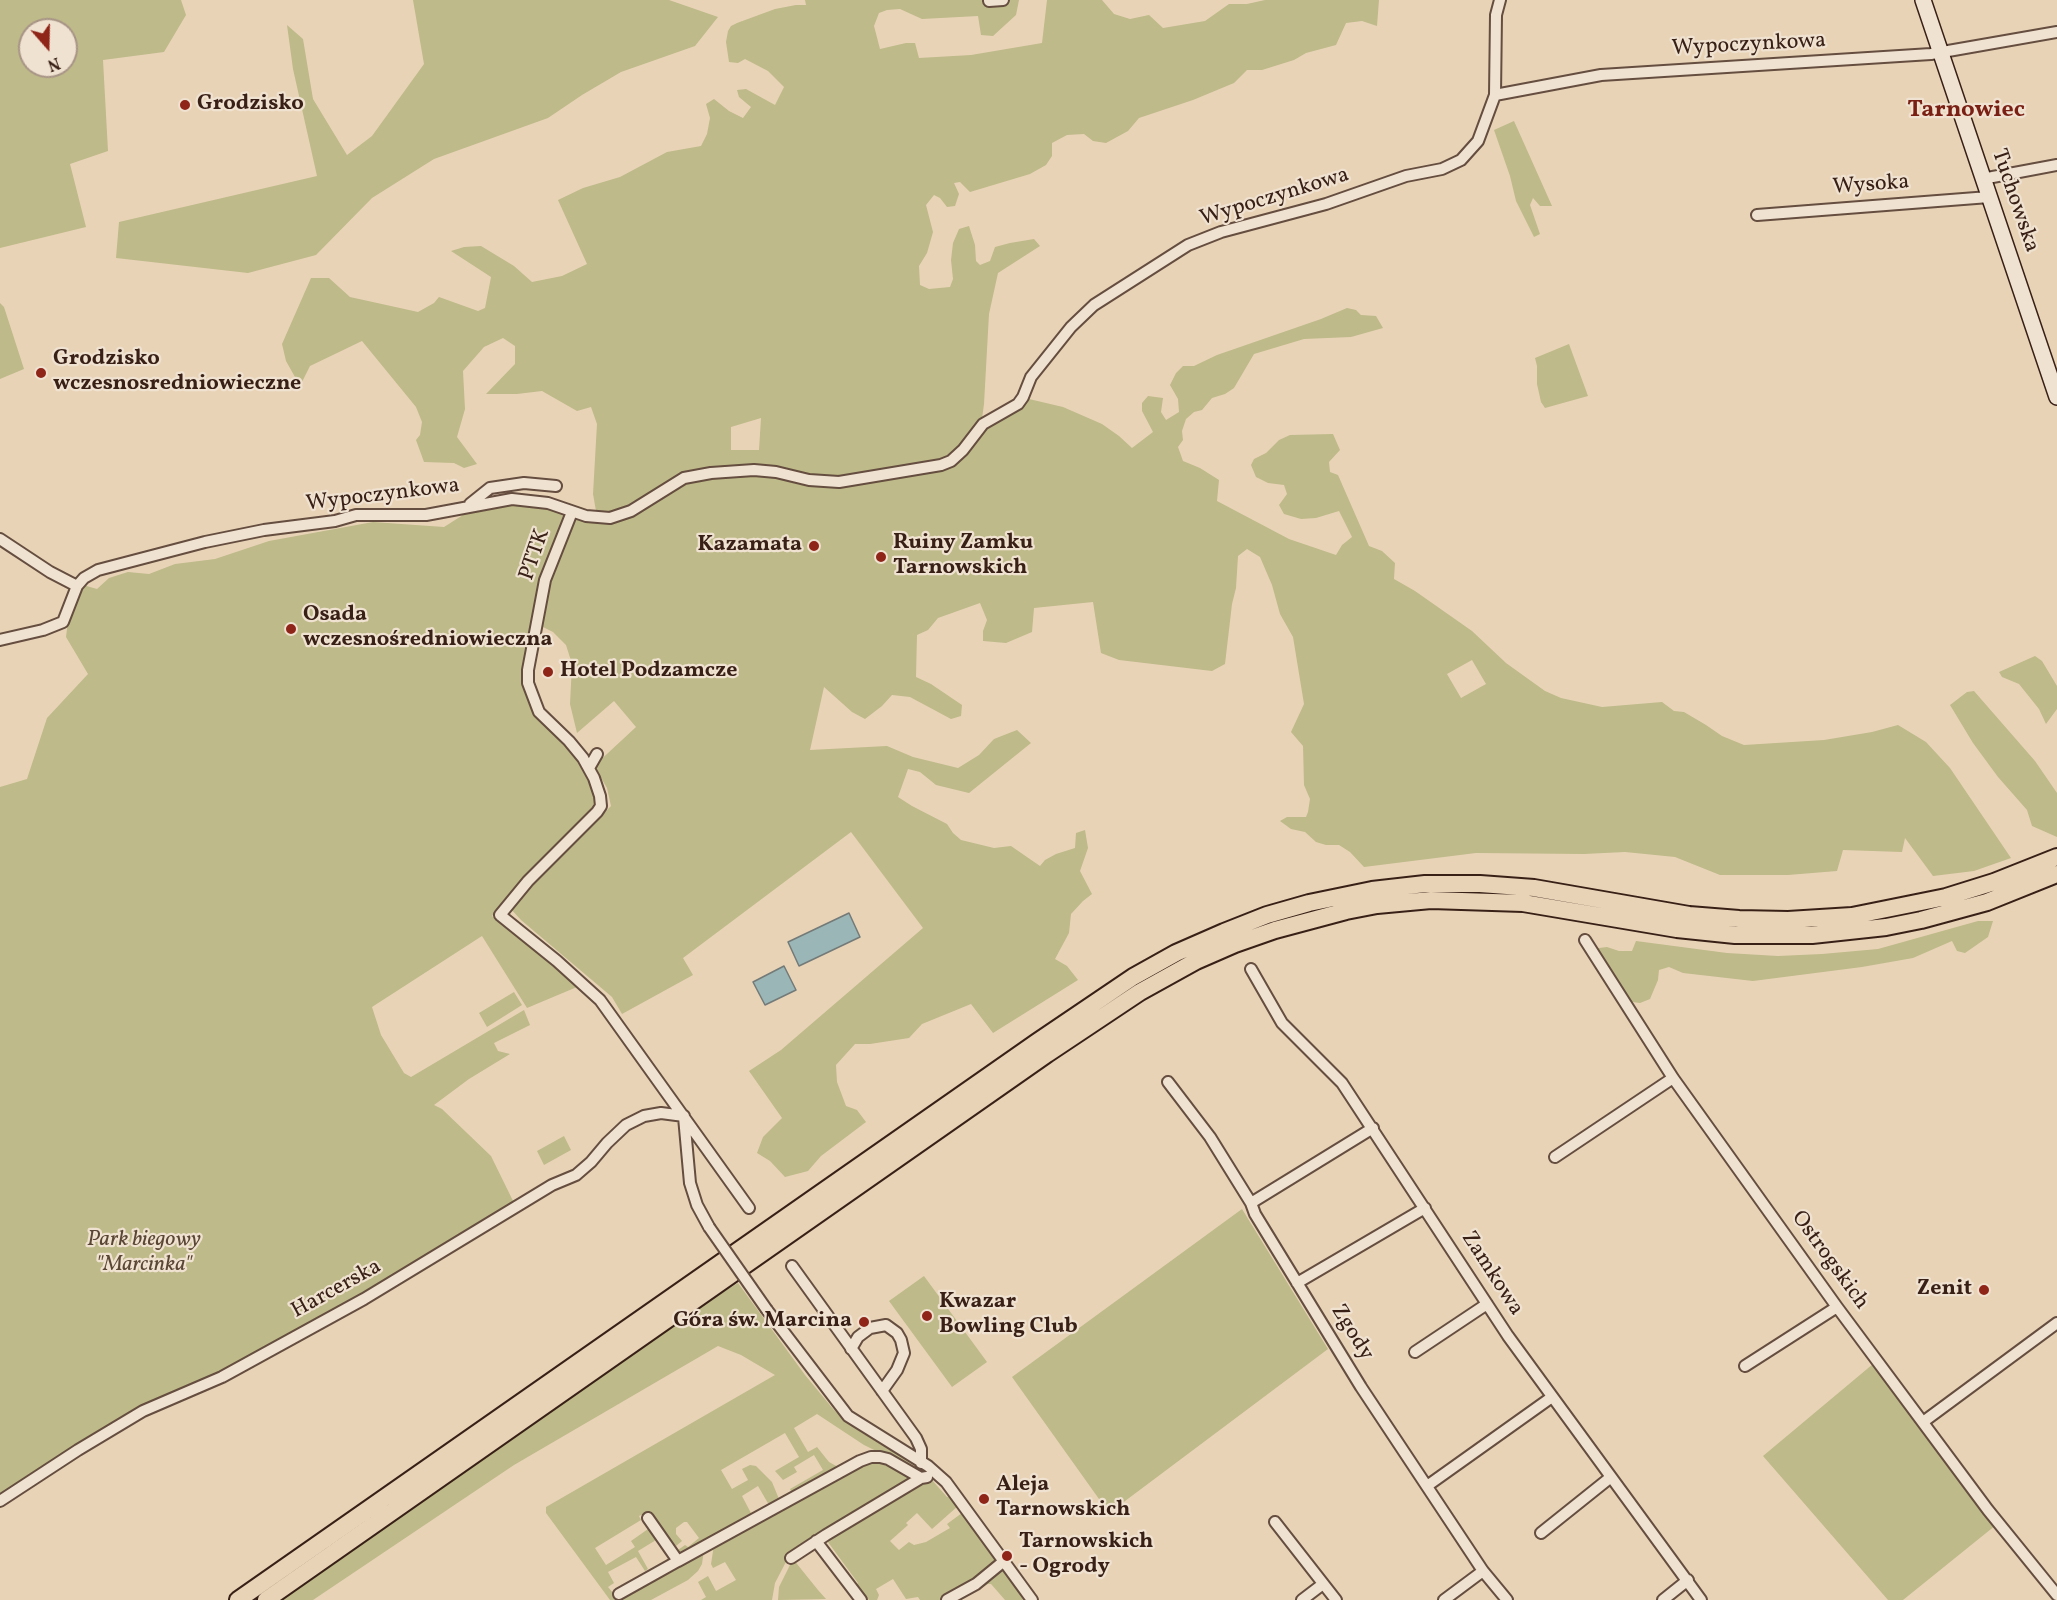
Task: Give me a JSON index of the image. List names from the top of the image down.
{
  "streets": {
    "main road": ["Tuchowska"],
    "street": [
      "Wypoczynkowa",
      "Wysoka",
      "PTTK",
      "Ostrogskich",
      "Zamkowa",
      "Harcerska",
      "Zgody"
    ]
  },
  "crossings": [
    ["Wypoczynkowa", "Tuchowska"],
    ["Wypoczynkowa", "PTTK"],
    ["Wysoka", "Tuchowska"],
    ["PTTK", "Harcerska"]
  ],
  "districts": ["Tarnowiec"],
  "parks": ["Park biegowy \"Marcinka\""],
  "places": [
    "Grodzisko",
    "Grodzisko wczesnosredniowieczne",
    "Kazamata",
    "Ruiny Zamku Tarnowskich",
    "Osada wczesnośredniowieczna",
    "Hotel Podzamcze",
    "Zenit",
    "Kwazar Bowling Club",
    "Góra św. Marcina",
    "Aleja Tarnowskich",
    "Tarnowskich - Ogrody"
  ],
  "north": "bottom"
}
